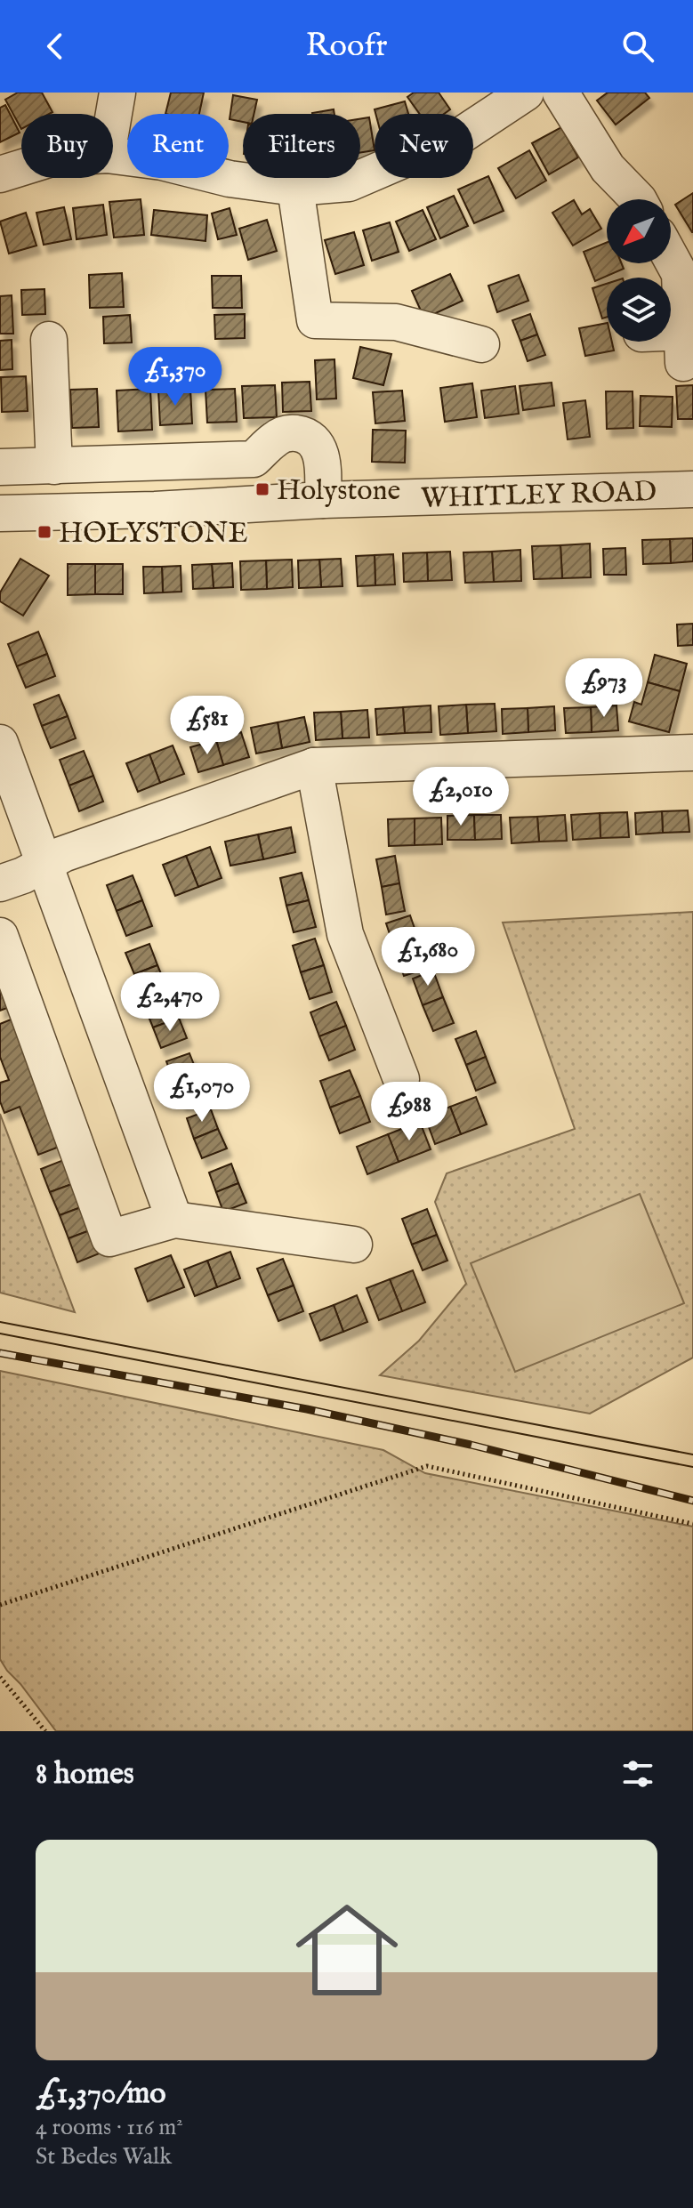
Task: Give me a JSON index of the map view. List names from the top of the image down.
{
  "streets": {
    "street": ["WHITLEY ROAD"]
  },
  "places": {
    "transit": ["Holystone", "HOLYSTONE"]
  },
  "north": "bottom left",
  "page": {
    "header": "Roofr",
    "chip": [
      "Buy",
      "Rent",
      "Filters",
      "New"
    ],
    "price": [
      "£1,370",
      "£973",
      "£581",
      "£2,010",
      "£1,680",
      "£2,470",
      "£1,070",
      "£988"
    ],
    "heading": "8 homes",
    "list": [
      {
        "name": "£1,370/mo",
        "note": "4 rooms · 116 m² · St Bedes Walk"
      }
    ]
  }
}
